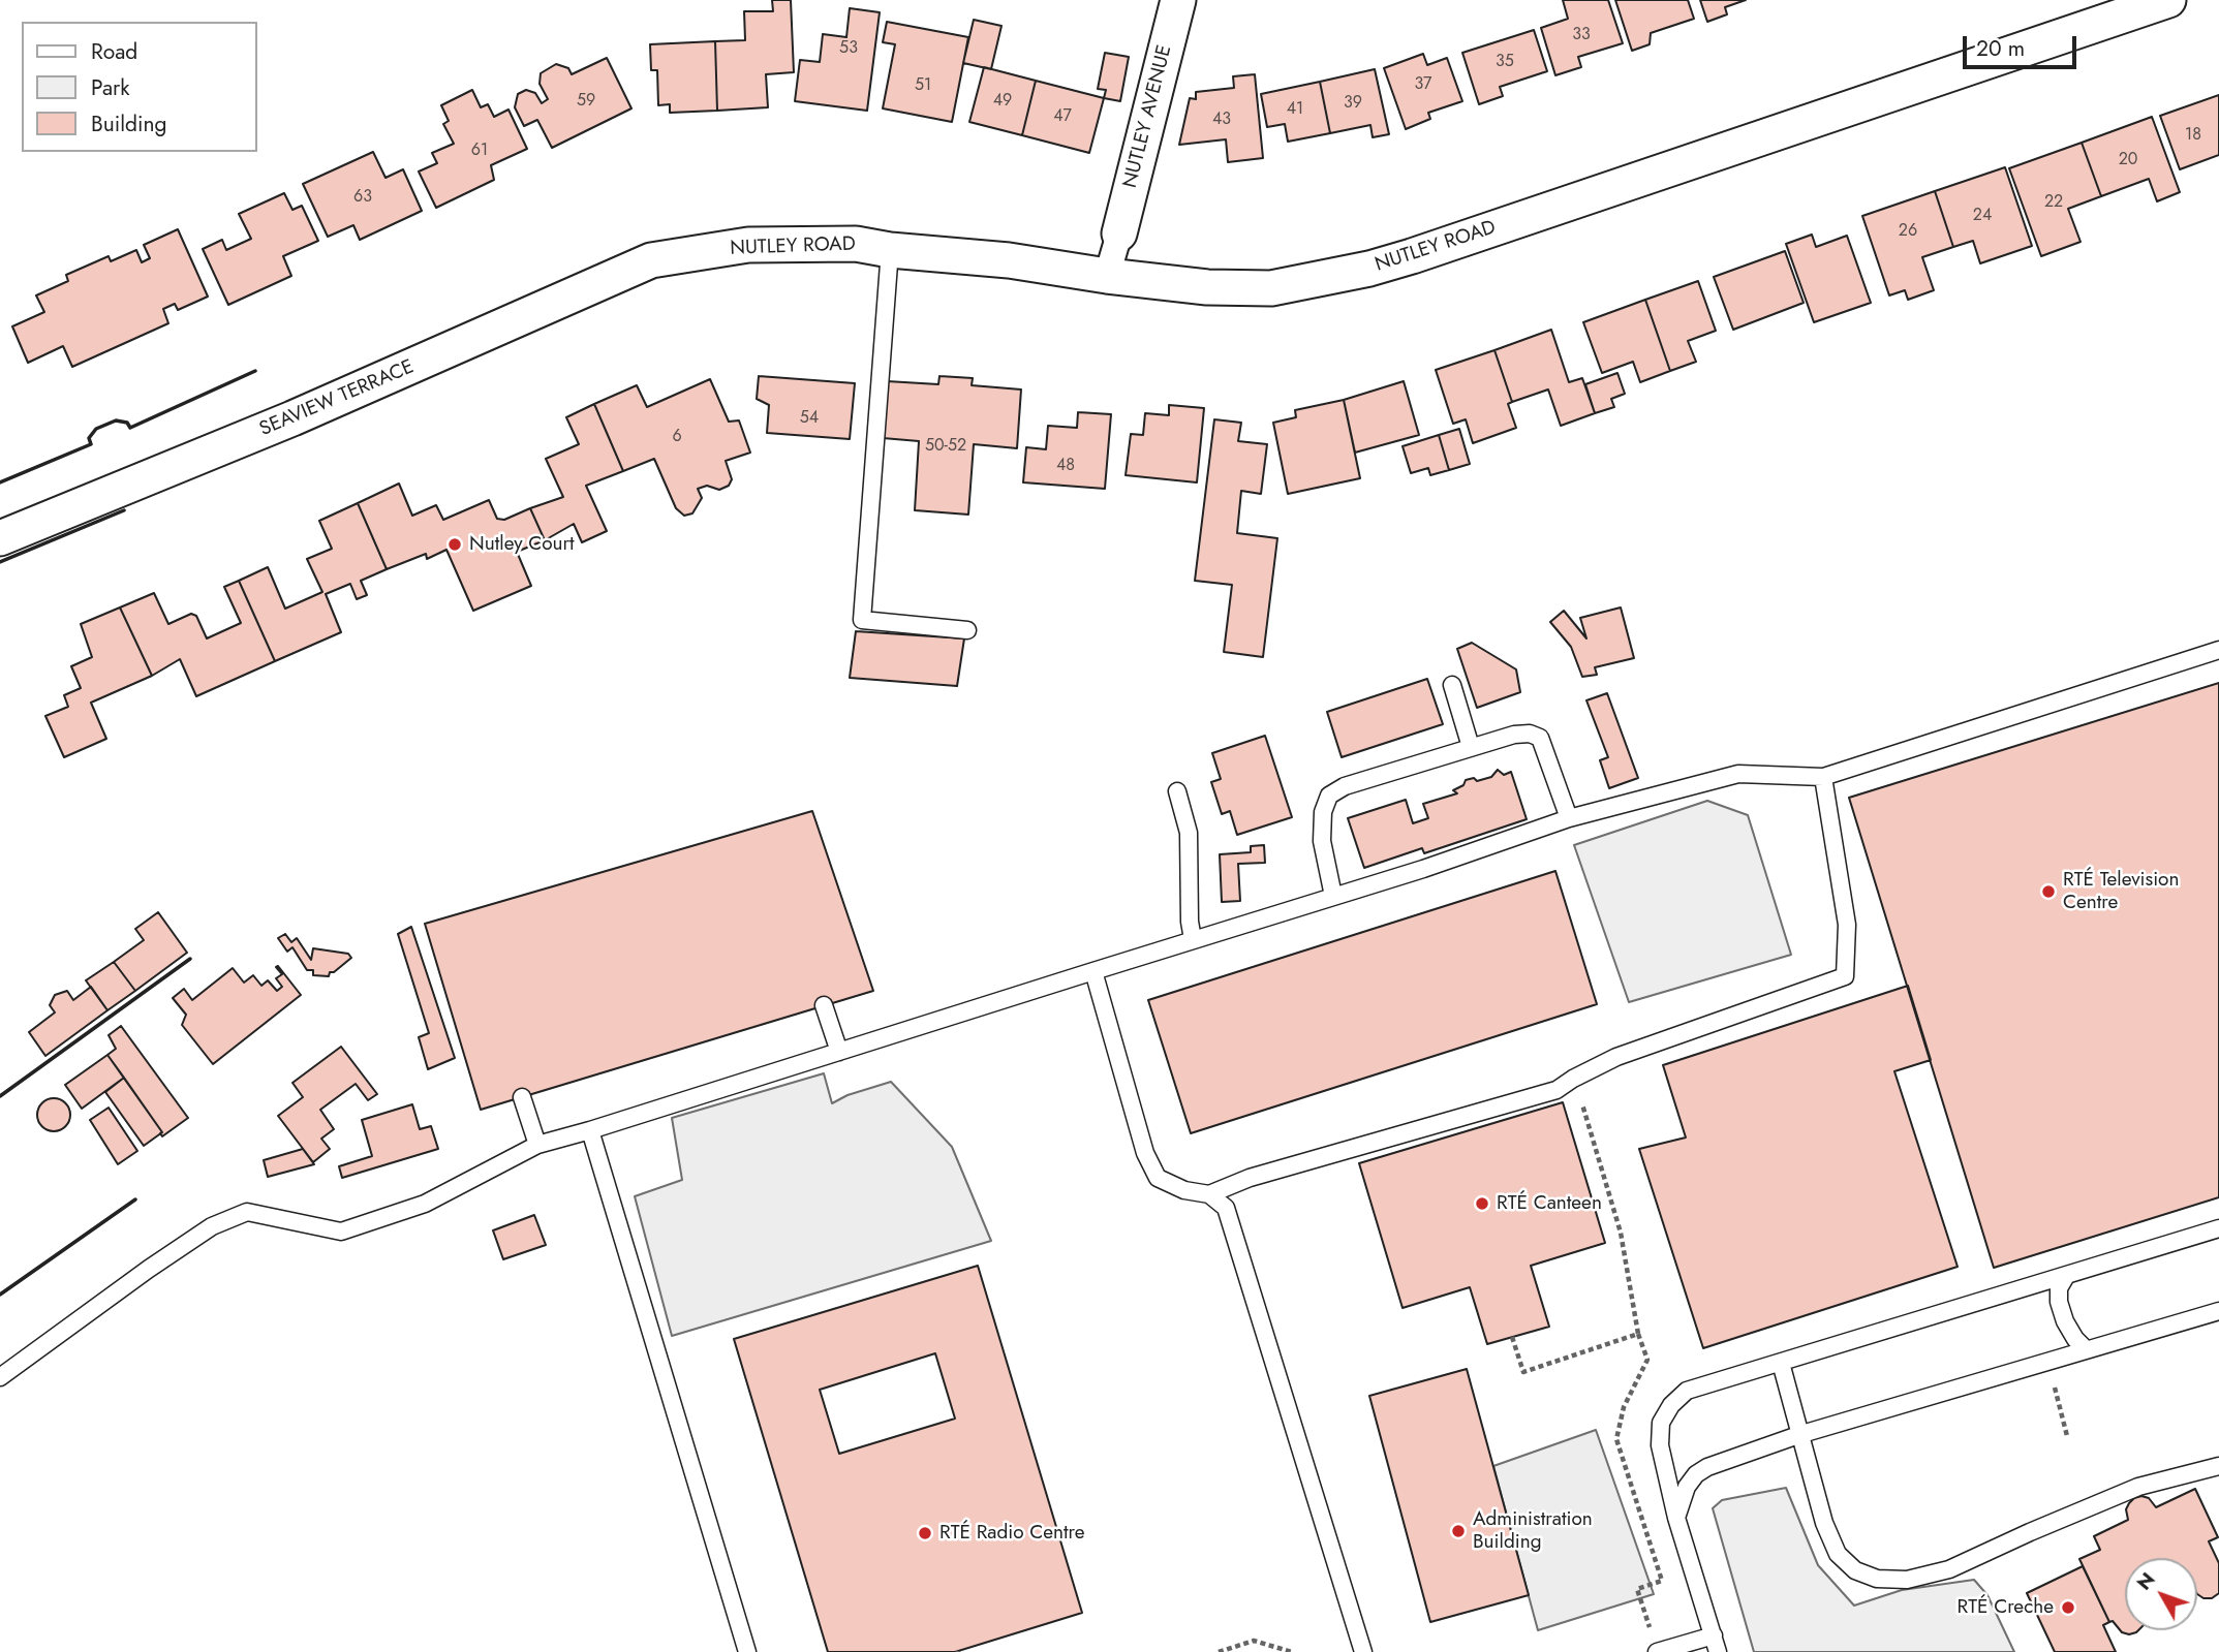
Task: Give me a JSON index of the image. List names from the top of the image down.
{
  "streets": {
    "street": ["NUTLEY AVENUE", "NUTLEY ROAD", "SEAVIEW TERRACE"]
  },
  "crossings": [
    ["NUTLEY ROAD", "SEAVIEW TERRACE"]
  ],
  "places": [
    "Nutley Court",
    "RTÉ Television Centre",
    "RTÉ Canteen",
    "Administration Building",
    "RTÉ Radio Centre",
    "RTÉ Creche"
  ],
  "house_numbers": [
    "33",
    "53",
    "35",
    "37",
    "51",
    "59",
    "49",
    "39",
    "41",
    "47",
    "43",
    "18",
    "61",
    "20",
    "63",
    "22",
    "24",
    "26",
    "54",
    "6",
    "50-52",
    "48"
  ],
  "legend": ["Road", "Park", "Building"],
  "scale_bar": "20 m",
  "north": "top left"
}
